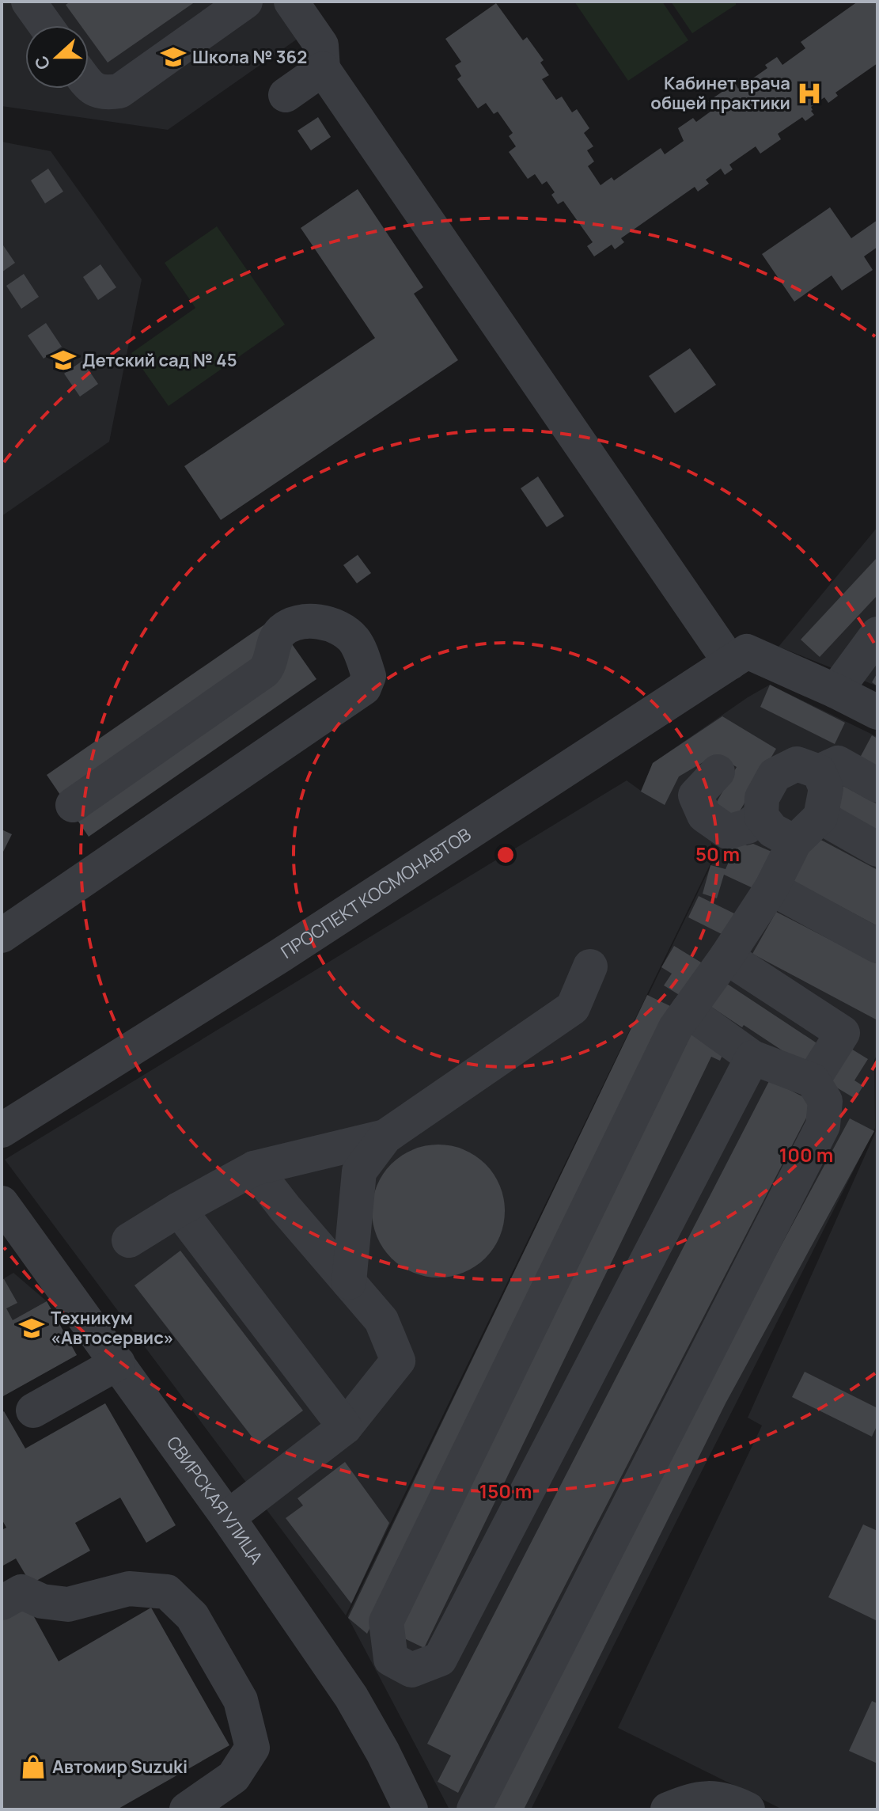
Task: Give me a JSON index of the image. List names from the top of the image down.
{
  "streets": {
    "street": ["ПРОСПЕКТ КОСМОНАВТОВ", "СВИРСКАЯ УЛИЦА"]
  },
  "places": {
    "school or university": ["Школа № 362", "Детский сад № 45", "Техникум «Автосервис»"],
    "hospital": ["Кабинет врача общей практики"],
    "shop": ["Автомир Suzuki"]
  },
  "north": "left",
  "rings": ["50 m", "100 m", "150 m"]
}
